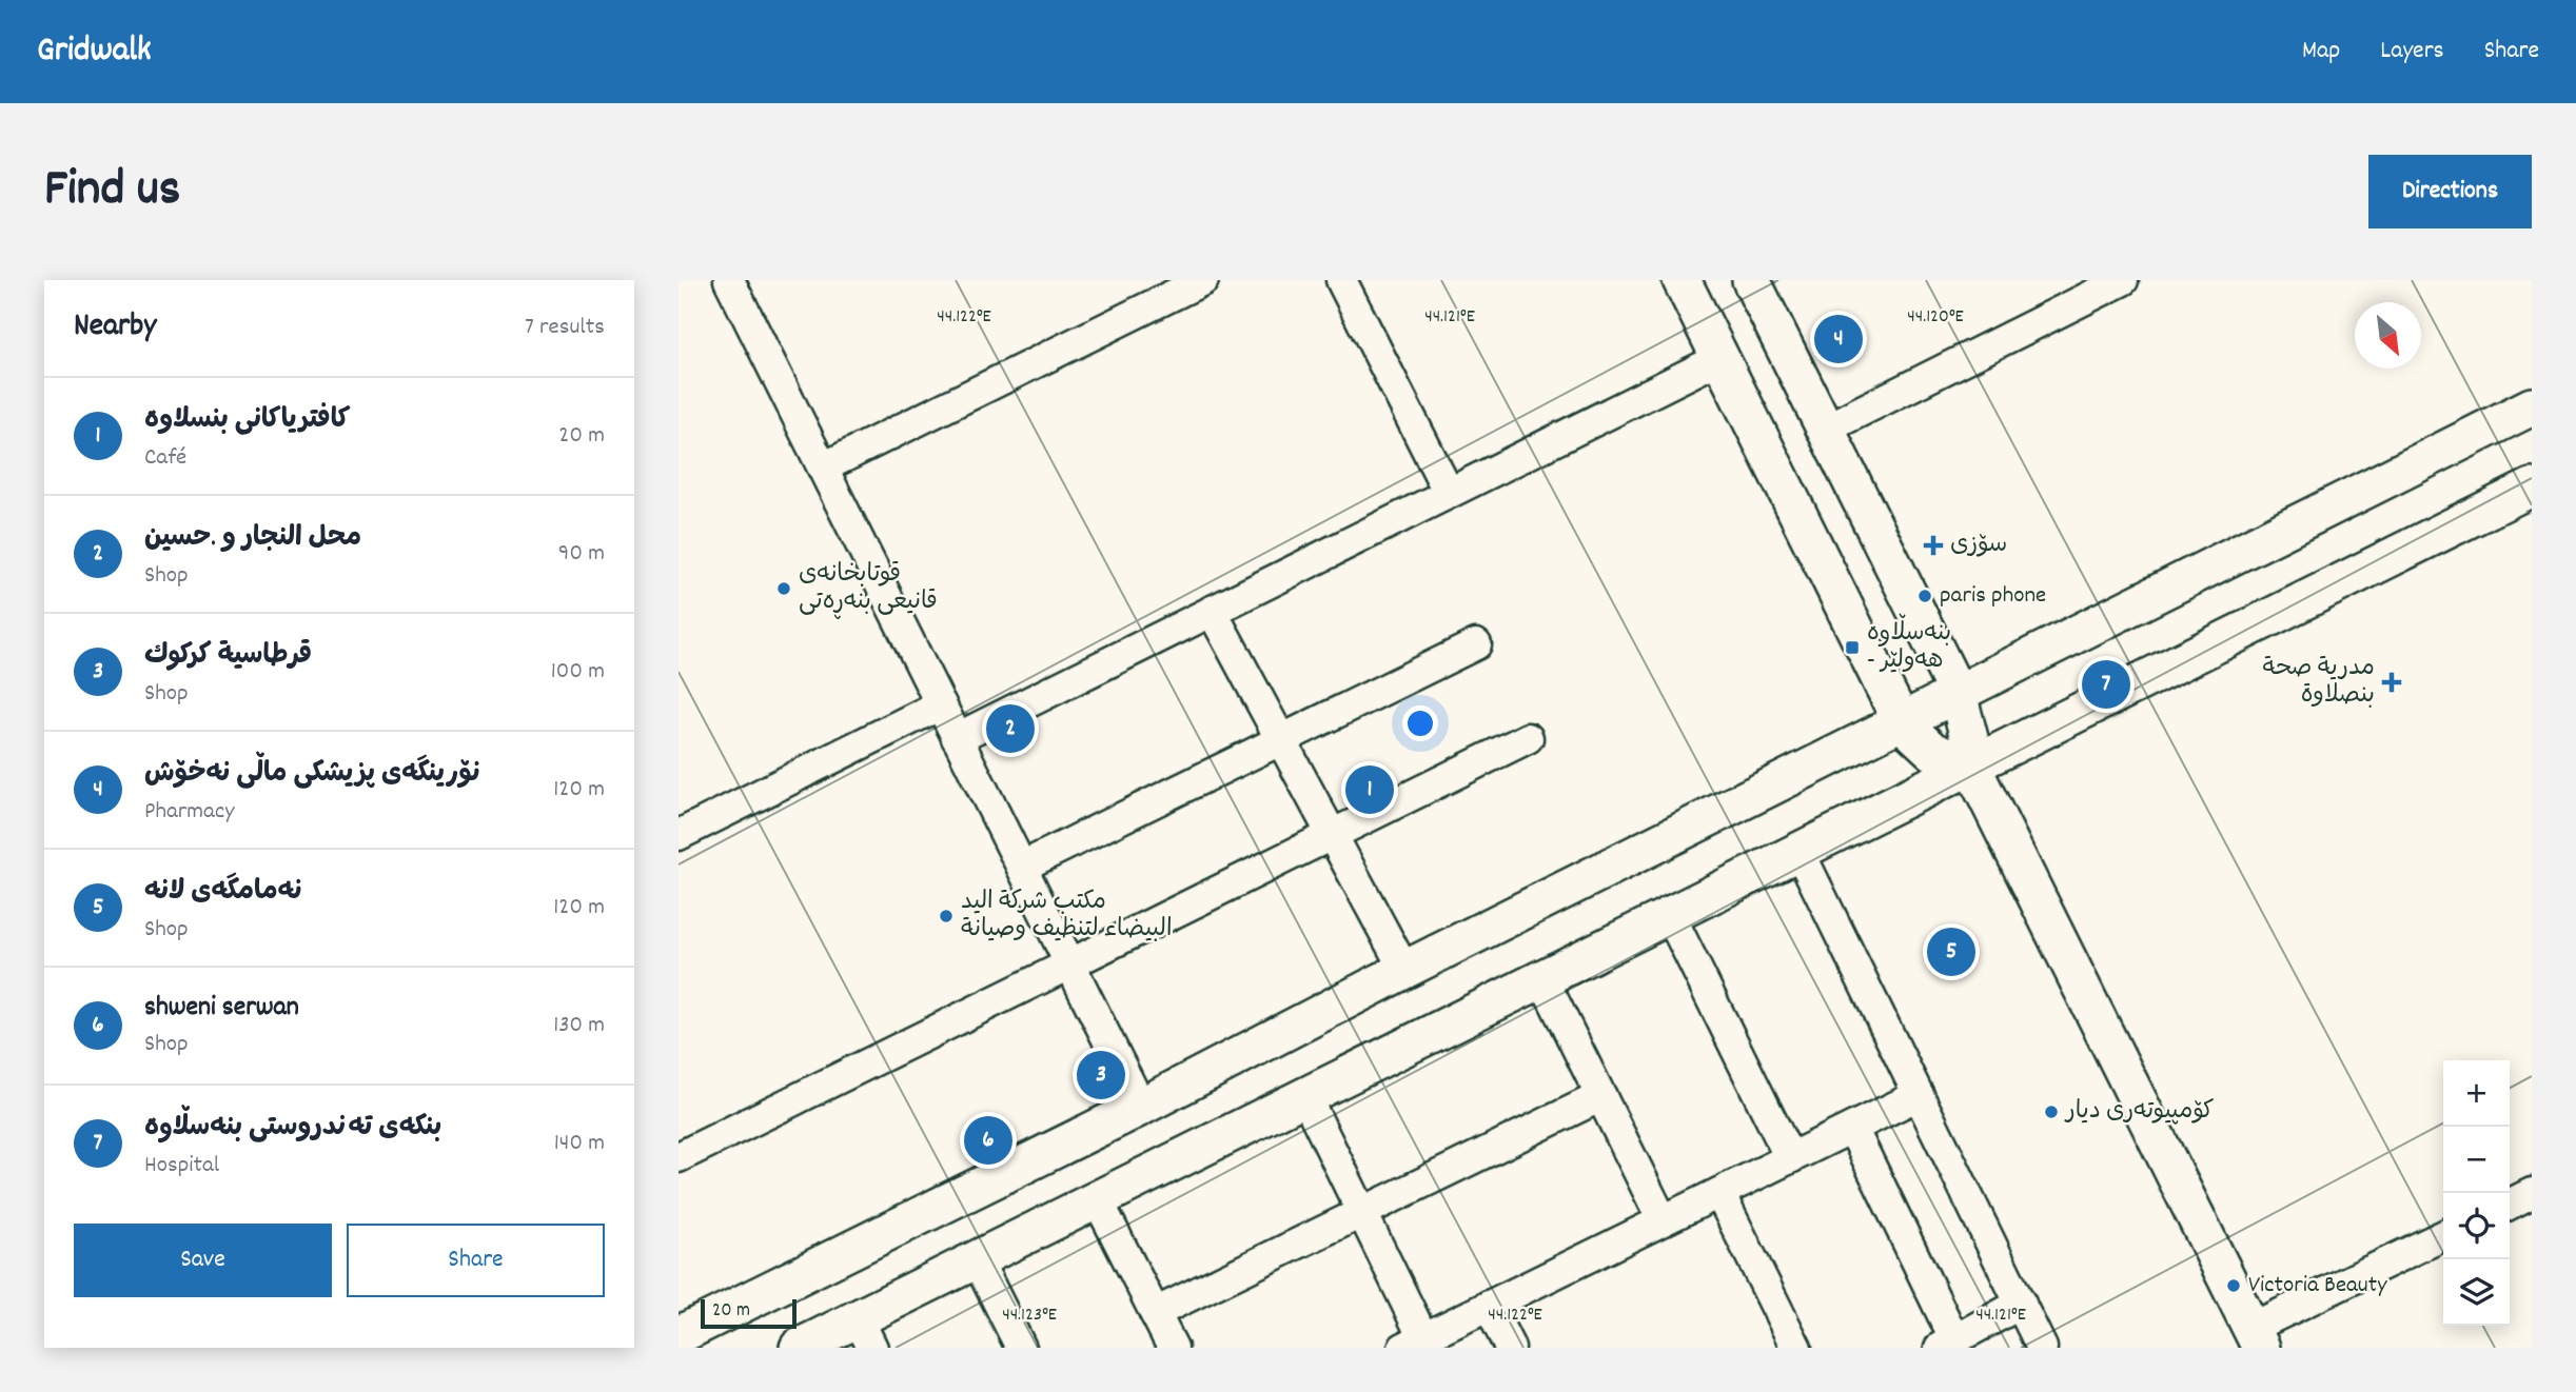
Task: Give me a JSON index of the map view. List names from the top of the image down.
{
  "places": {
    "health": ["سۆزی", "مدرية صحة بنصلاوة"],
    "other": [
      "قوتابخانەی قانیعی بنەڕەتی",
      "paris phone",
      "مكتب شركة الید البیضاء لتنظیف وصیانة",
      "کۆمپیوتەری دیار",
      "Victoria Beauty"
    ],
    "transit": ["بنەسڵاوە - هەولێر"]
  },
  "scale_bar": "20 m",
  "north": "bottom right",
  "page": {
    "header": "Gridwalk",
    "nav": ["Map", "Layers", "Share"],
    "title": "Find us",
    "buttons": [
      "Directions",
      ["Save", "Share"]
    ],
    "heading": ["Nearby", "7 results"],
    "pins": [
      "4",
      "7",
      "2",
      "1",
      "5",
      "3",
      "6"
    ],
    "list": [
      {
        "mark": "1",
        "name": "كافترياكانى بنسلاوه",
        "note": "Café",
        "value": "20 m"
      },
      {
        "mark": "2",
        "name": "محل النجار و .حسين",
        "note": "Shop",
        "value": "90 m"
      },
      {
        "mark": "3",
        "name": "قرطاسية كركوك",
        "note": "Shop",
        "value": "100 m"
      },
      {
        "mark": "4",
        "name": "نۆرینگەی پزیشکی ماڵی نەخۆش",
        "note": "Pharmacy",
        "value": "120 m"
      },
      {
        "mark": "5",
        "name": "نەمامگەی لانە",
        "note": "Shop",
        "value": "120 m"
      },
      {
        "mark": "6",
        "name": "shweni serwan",
        "note": "Shop",
        "value": "130 m"
      },
      {
        "mark": "7",
        "name": "بنكەی تەندروستی بنەسڵاوە",
        "note": "Hospital",
        "value": "140 m"
      }
    ],
    "map_buttons": ["+", "−"],
    "scale": "20 m"
  },
  "coordinates": [
    "44.122°E",
    "44.121°E",
    "44.120°E",
    "44.123°E"
  ]
}
